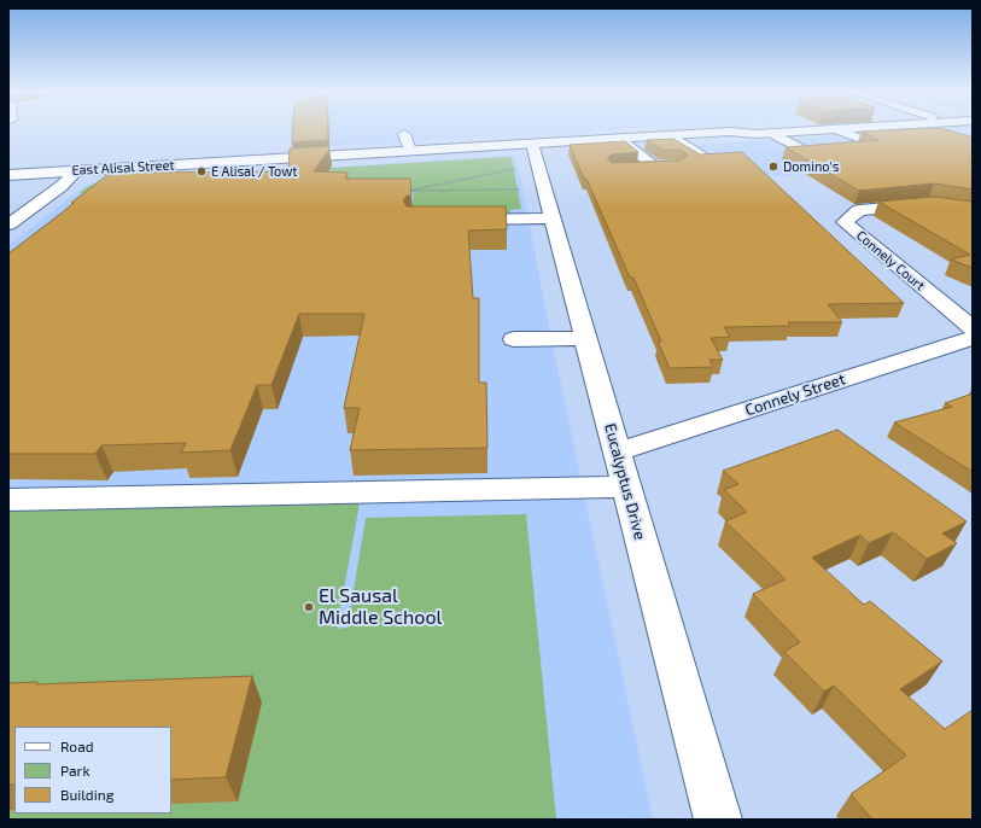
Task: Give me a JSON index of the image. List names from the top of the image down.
{
  "streets": {
    "main road": [
      "East Alisal Street",
      "Connely Court",
      "Connely Street",
      "Eucalyptus Drive"
    ]
  },
  "crossings": [
    ["East Alisal Street", "Eucalyptus Drive"],
    ["Connely Street", "Eucalyptus Drive"]
  ],
  "places": ["Domino's", "E Alisal / Towt", "El Sausal Middle School"],
  "legend": ["Road", "Park", "Building"]
}
